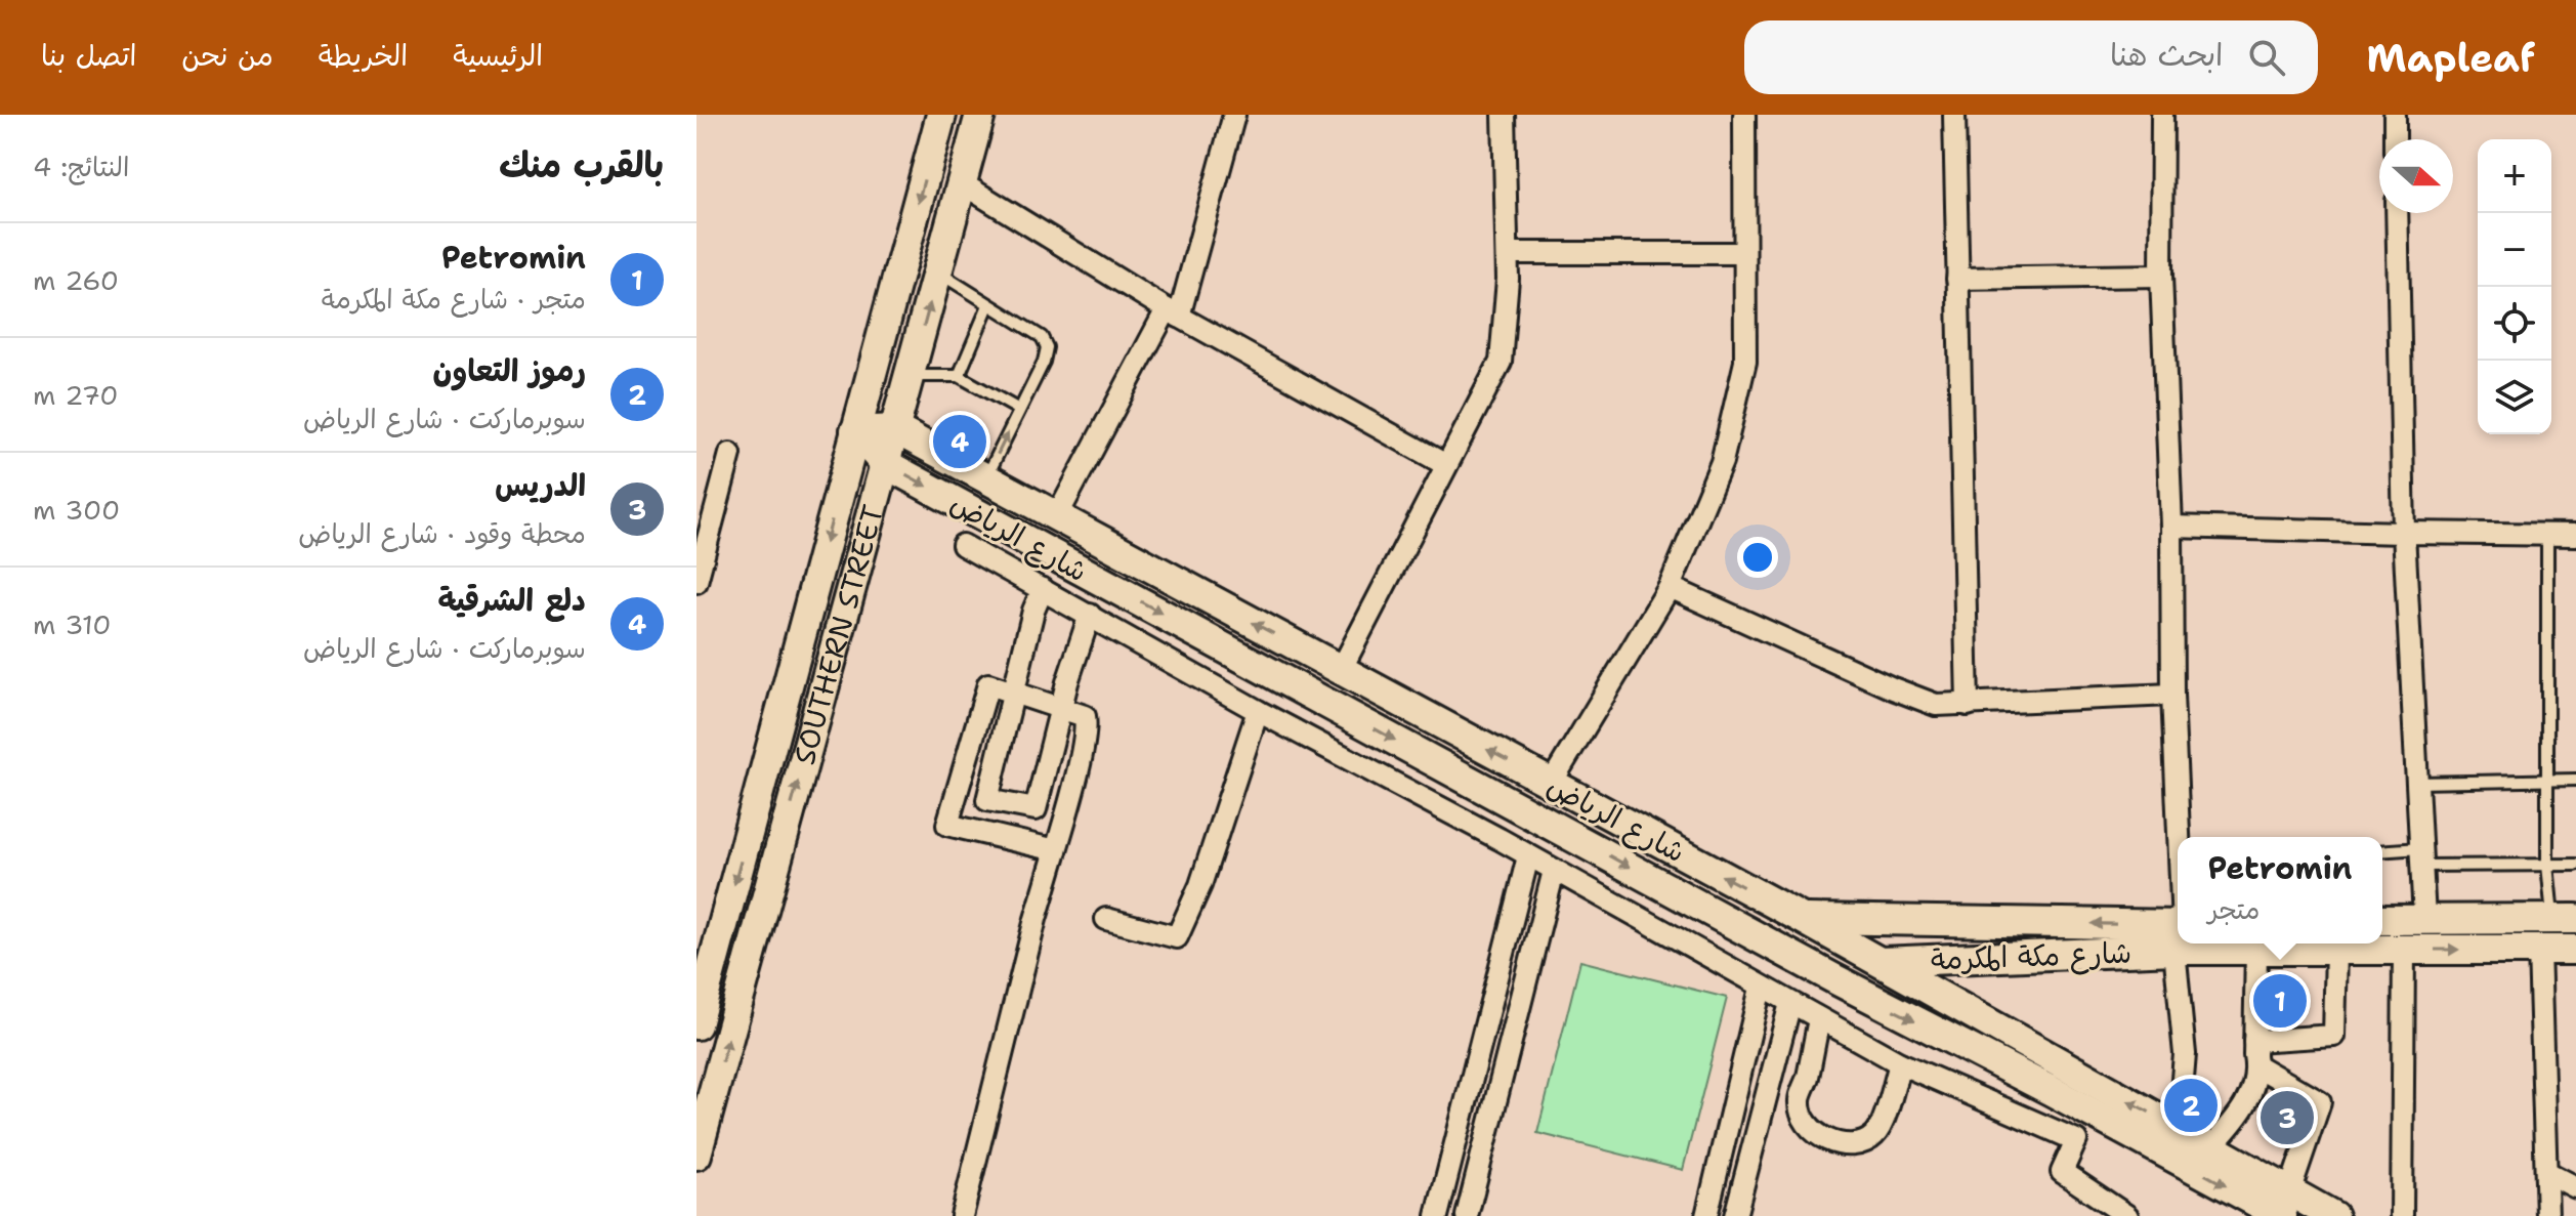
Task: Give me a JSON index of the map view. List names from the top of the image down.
{
  "streets": {
    "main road": ["شارع الرياض", "SOUTHERN STREET", "شارع مكة المكرمة"]
  },
  "crossings": [
    ["شارع الرياض", "SOUTHERN STREET"],
    ["شارع الرياض", "شارع مكة المكرمة"]
  ],
  "north": "right",
  "page": {
    "header": "Mapleaf",
    "search": "ابحث هنا",
    "nav": [
      "الرئيسية",
      "الخريطة",
      "من نحن",
      "اتصل بنا"
    ],
    "heading": ["بالقرب منك", "النتائج: 4"],
    "map_buttons": ["+", "−"],
    "list": [
      {
        "mark": "1",
        "name": "Petromin",
        "note": "متجر · شارع مكة المكرمة",
        "value": "260 m"
      },
      {
        "mark": "2",
        "name": "رموز التعاون",
        "note": "سوبرماركت · شارع الرياض",
        "value": "270 m"
      },
      {
        "mark": "3",
        "name": "الدريس",
        "note": "محطة وقود · شارع الرياض",
        "value": "300 m"
      },
      {
        "mark": "4",
        "name": "دلع الشرقية",
        "note": "سوبرماركت · شارع الرياض",
        "value": "310 m"
      }
    ],
    "pins": [
      "4",
      "1",
      "2",
      "3"
    ],
    "popup": ["Petromin", "متجر"]
  }
}
